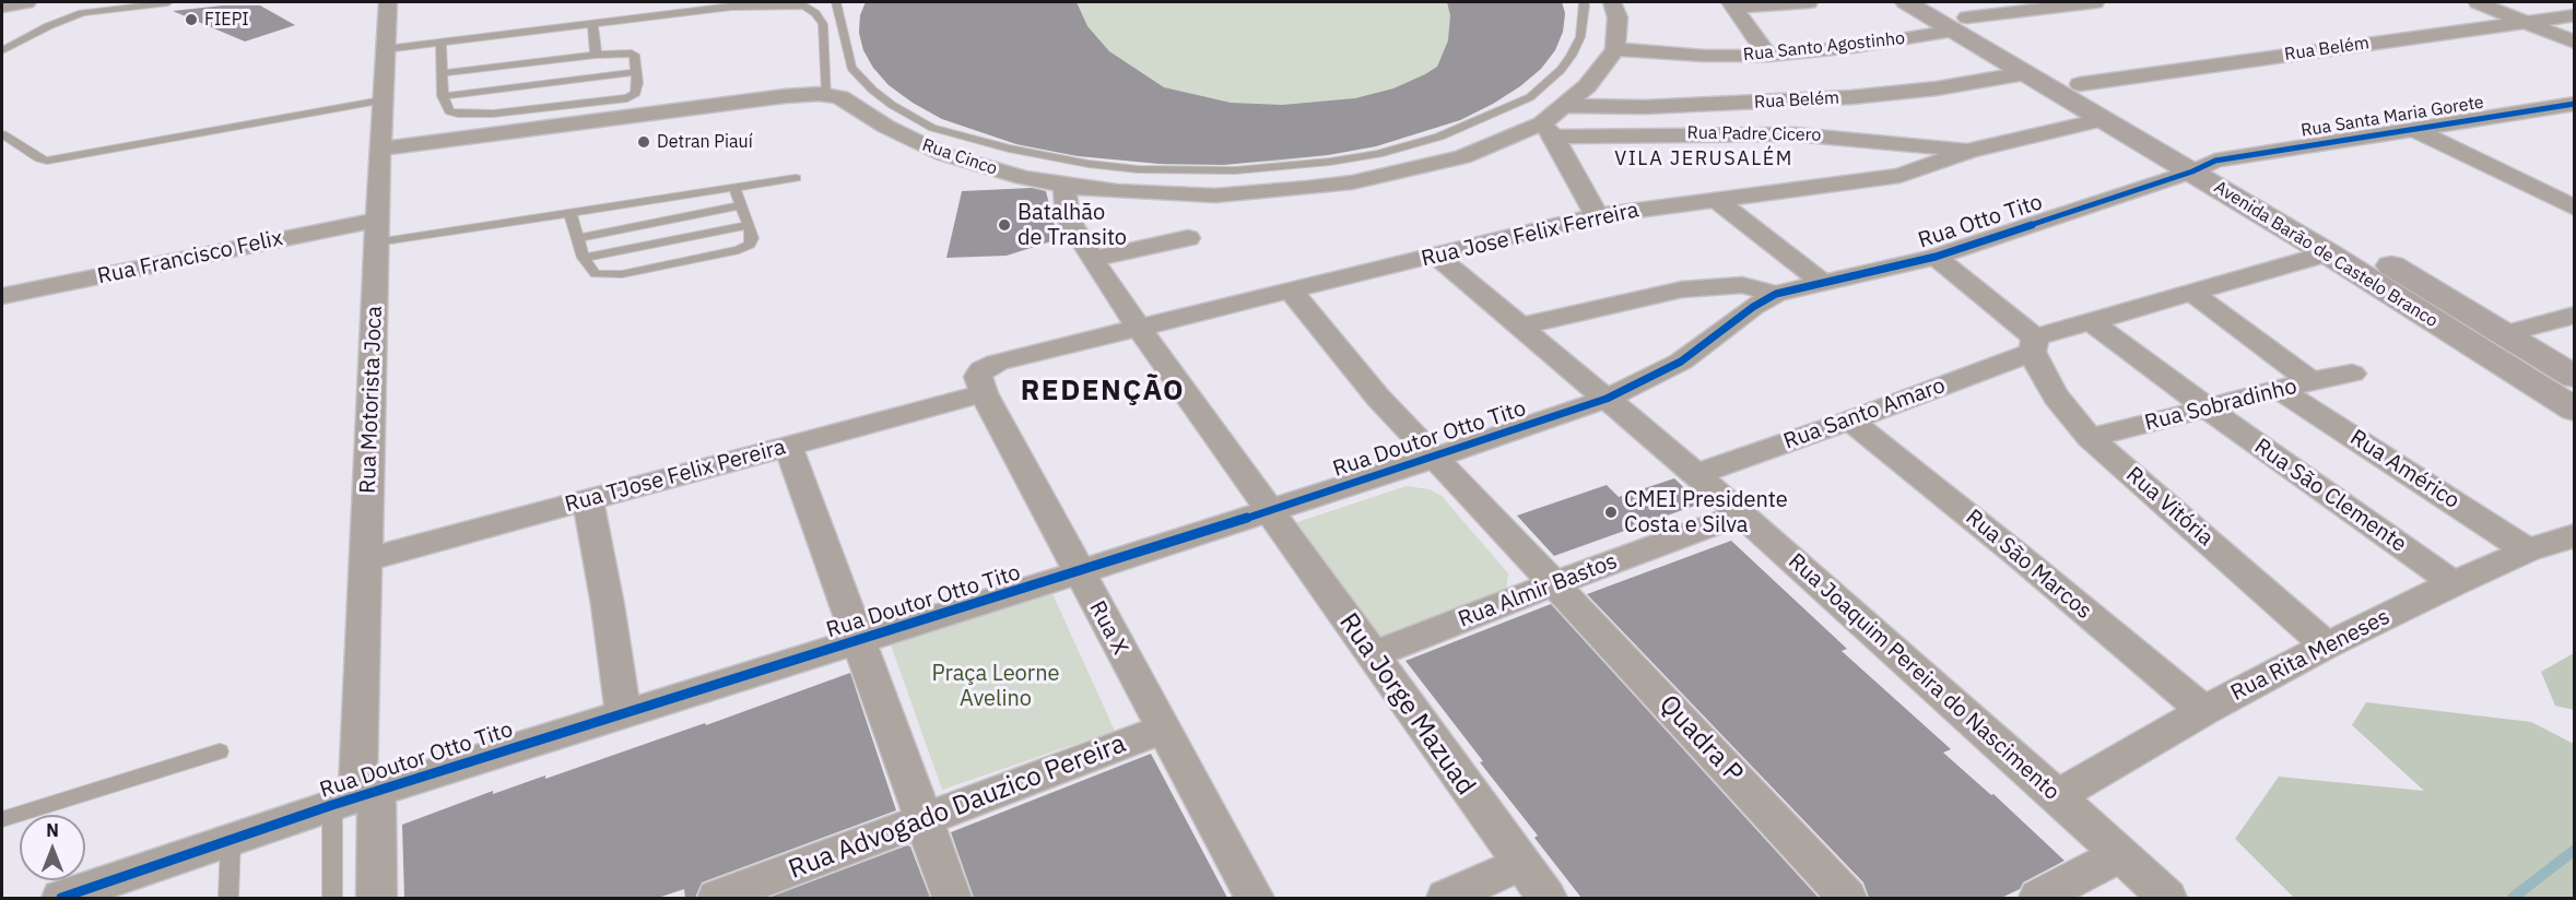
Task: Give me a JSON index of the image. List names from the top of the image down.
{
  "streets": {
    "main road": ["Avenida Barão de Castelo Branco"],
    "street": [
      "Rua Santo Agostinho",
      "Rua Belém",
      "Rua Santa Maria Gorete",
      "Rua Padre Cicero",
      "Rua Cinco",
      "Rua Otto Tito",
      "Rua Jose Felix Ferreira",
      "Rua Francisco Felix",
      "Rua Motorista Joca",
      "Rua Sobradinho",
      "Rua Santo Amaro",
      "Rua Doutor Otto Tito",
      "Rua Américo",
      "Rua TJose Felix Pereira",
      "Rua São Clemente",
      "Rua Vitória",
      "Rua São Marcos",
      "Rua Almir Bastos",
      "Rua X",
      "Rua Rita Meneses",
      "Rua Joaquim Pereira do Nascimento",
      "Rua Jorge Mazuad",
      "Quadra P",
      "Rua Advogado Dauzico Pereira"
    ]
  },
  "crossings": [
    ["Rua Santo Agostinho", "Avenida Barão de Castelo Branco"],
    ["Rua Belém", "Avenida Barão de Castelo Branco"],
    ["Rua Santa Maria Gorete", "Rua Otto Tito"],
    ["Rua Santa Maria Gorete", "Avenida Barão de Castelo Branco"],
    ["Rua Padre Cicero", "Rua Cinco"],
    ["Rua Padre Cicero", "Rua Jose Felix Ferreira"],
    ["Rua Cinco", "Rua Motorista Joca"],
    ["Rua Cinco", "Rua Jorge Mazuad"],
    ["Rua Otto Tito", "Avenida Barão de Castelo Branco"],
    ["Rua Otto Tito", "Rua Doutor Otto Tito"],
    ["Rua Jose Felix Ferreira", "Avenida Barão de Castelo Branco"],
    ["Rua Jose Felix Ferreira", "Rua TJose Felix Pereira"],
    ["Rua Jose Felix Ferreira", "Rua X"],
    ["Rua Jose Felix Ferreira", "Rua Joaquim Pereira do Nascimento"],
    ["Rua Jose Felix Ferreira", "Rua Jorge Mazuad"],
    ["Rua Jose Felix Ferreira", "Quadra P"],
    ["Rua Francisco Felix", "Rua Motorista Joca"],
    ["Rua Motorista Joca", "Rua Doutor Otto Tito"],
    ["Rua Motorista Joca", "Rua TJose Felix Pereira"],
    ["Rua Sobradinho", "Rua Américo"],
    ["Rua Sobradinho", "Rua São Clemente"],
    ["Rua Sobradinho", "Rua Vitória"],
    ["Rua Santo Amaro", "Rua São Clemente"],
    ["Rua Santo Amaro", "Rua Vitória"],
    ["Rua Santo Amaro", "Rua São Marcos"],
    ["Rua Santo Amaro", "Rua Joaquim Pereira do Nascimento"],
    ["Rua Doutor Otto Tito", "Rua X"],
    ["Rua Doutor Otto Tito", "Rua Joaquim Pereira do Nascimento"],
    ["Rua Doutor Otto Tito", "Rua Jorge Mazuad"],
    ["Rua Doutor Otto Tito", "Quadra P"],
    ["Rua Américo", "Rua Rita Meneses"],
    ["Rua TJose Felix Pereira", "Rua X"],
    ["Rua São Clemente", "Rua Rita Meneses"],
    ["Rua Vitória", "Rua Rita Meneses"],
    ["Rua São Marcos", "Rua Rita Meneses"],
    ["Rua Almir Bastos", "Rua Joaquim Pereira do Nascimento"],
    ["Rua Almir Bastos", "Rua Jorge Mazuad"],
    ["Rua Almir Bastos", "Quadra P"],
    ["Rua X", "Rua Advogado Dauzico Pereira"],
    ["Rua Rita Meneses", "Rua Joaquim Pereira do Nascimento"]
  ],
  "districts": ["VILA JERUSALÉM", "REDENÇÃO"],
  "parks": ["Praça Leorne Avelino"],
  "places": [
    "FIEPI",
    "Detran Piauí",
    "Batalhão de Transito",
    "CMEI Presidente Costa e Silva"
  ],
  "north": "top"
}
